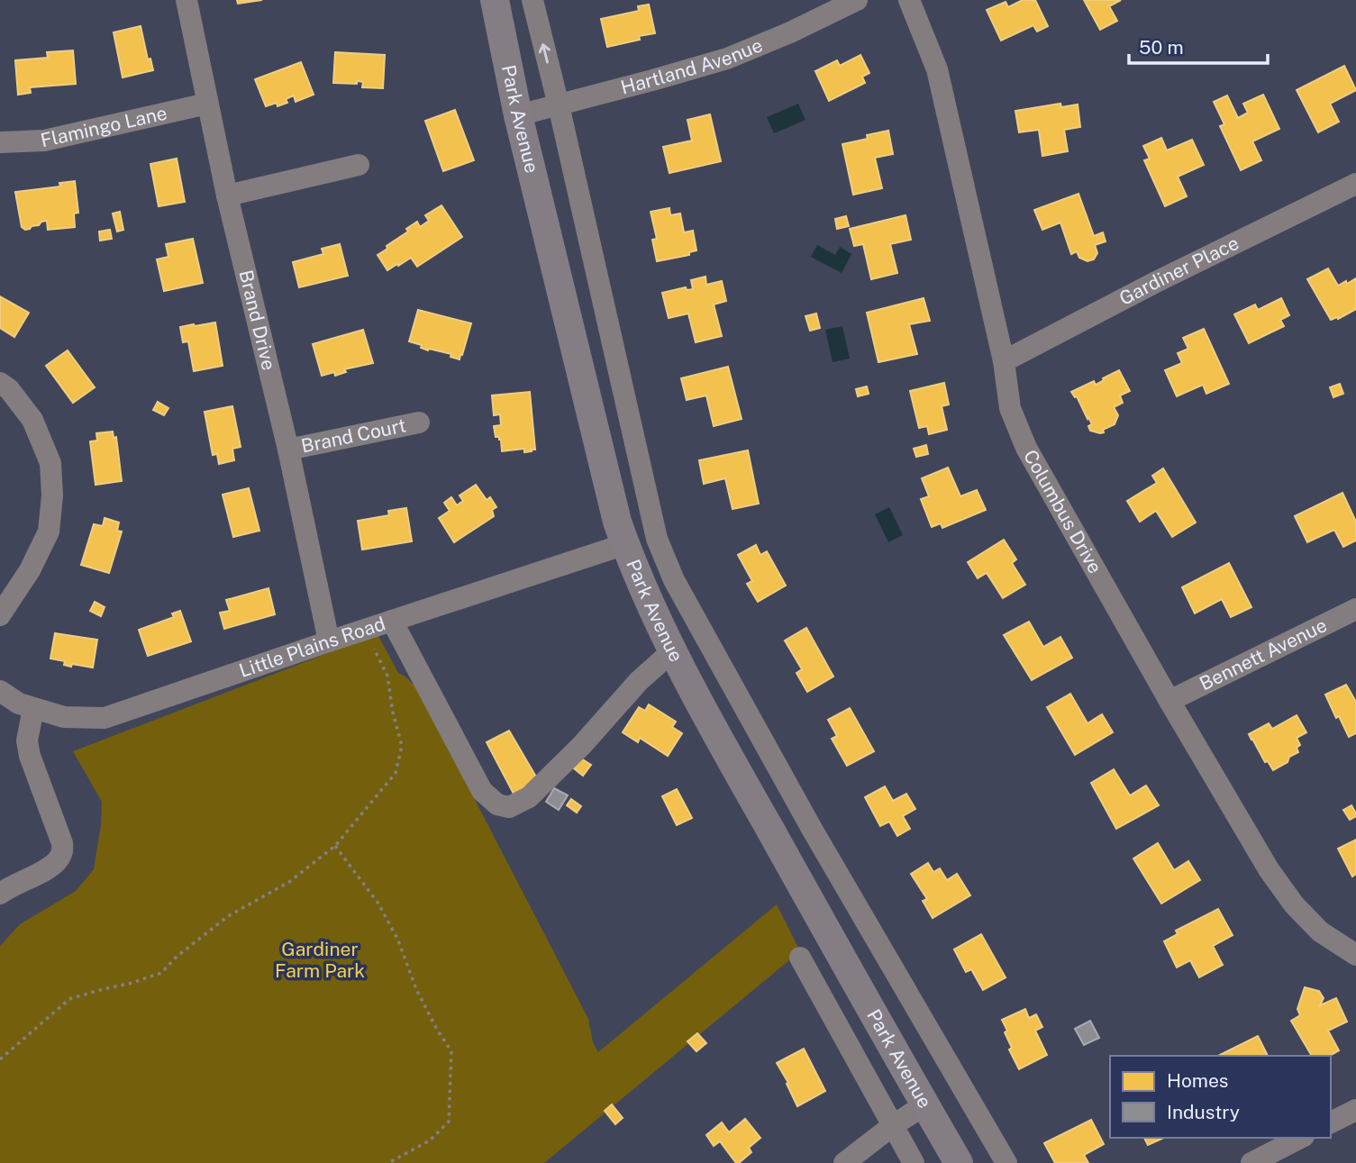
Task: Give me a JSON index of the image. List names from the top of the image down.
{
  "streets": {
    "main road": ["Park Avenue"],
    "street": [
      "Hartland Avenue",
      "Flamingo Lane",
      "Gardiner Place",
      "Brand Drive",
      "Brand Court",
      "Columbus Drive",
      "Little Plains Road",
      "Bennett Avenue"
    ]
  },
  "crossings": [
    ["Hartland Avenue", "Park Avenue"],
    ["Park Avenue", "Little Plains Road"],
    ["Flamingo Lane", "Brand Drive"],
    ["Gardiner Place", "Columbus Drive"],
    ["Brand Drive", "Brand Court"],
    ["Brand Drive", "Little Plains Road"],
    ["Columbus Drive", "Bennett Avenue"]
  ],
  "parks": ["Gardiner Farm Park"],
  "legend": ["Homes", "Industry"],
  "scale_bar": "50 m"
}
